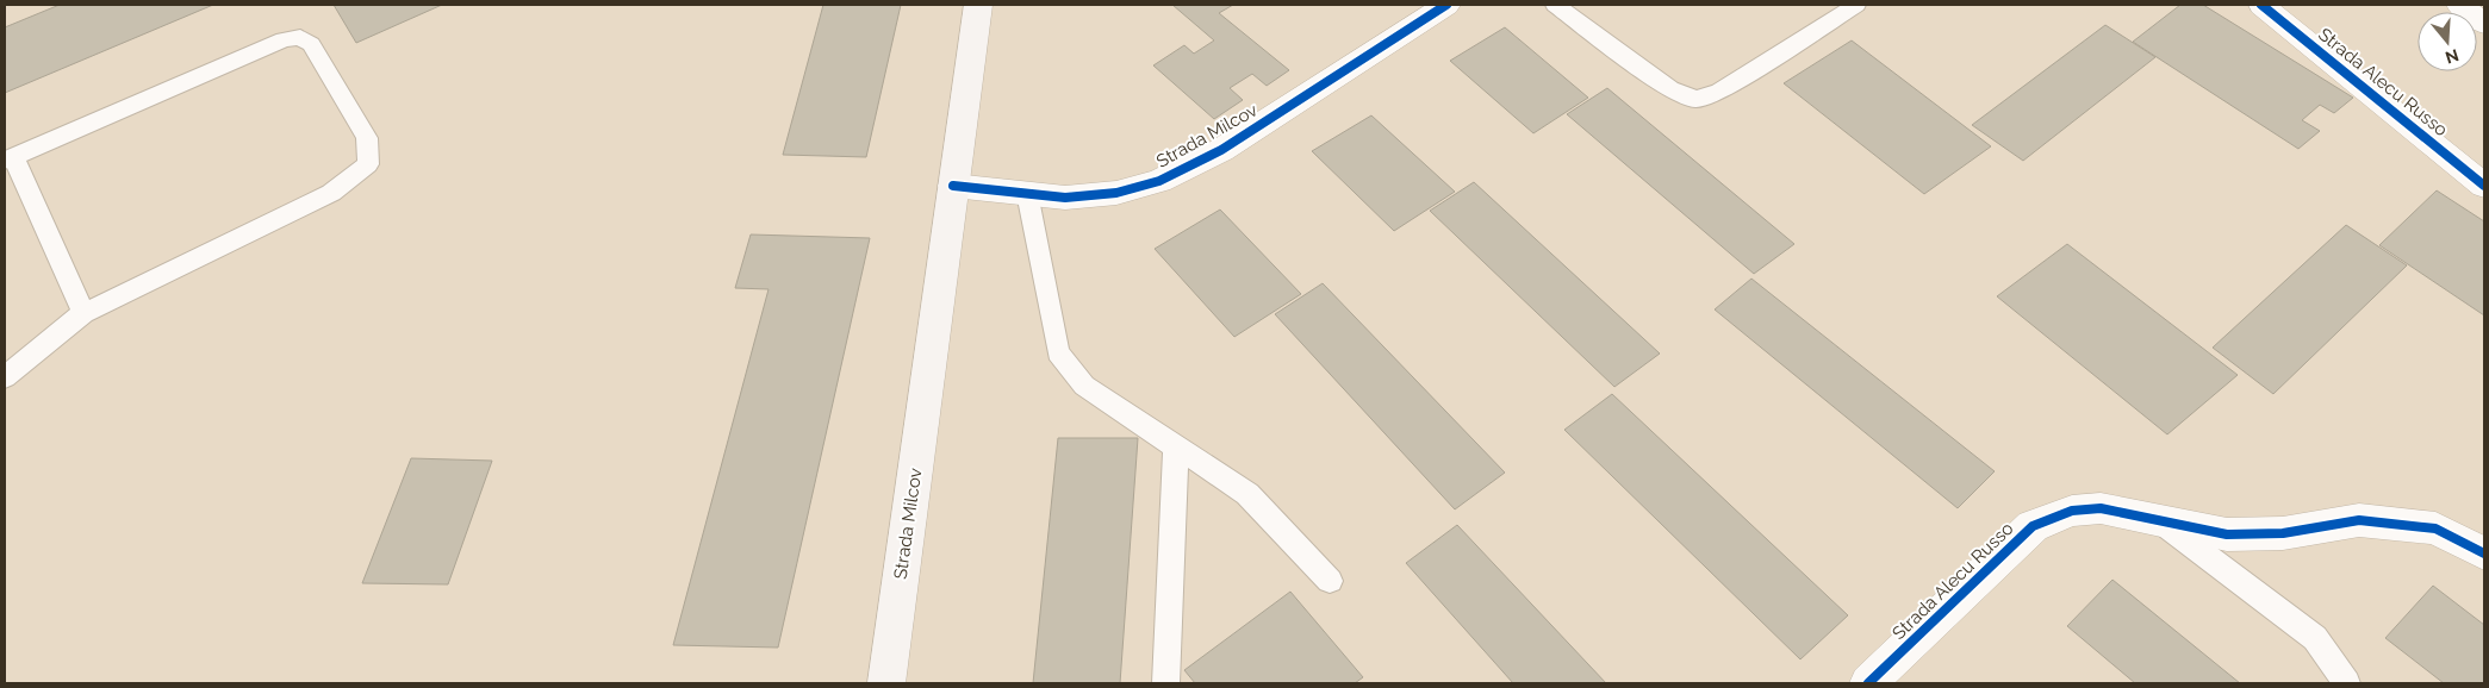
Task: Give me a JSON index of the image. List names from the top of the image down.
{
  "streets": {
    "main road": ["Strada Milcov"],
    "street": ["Strada Alecu Russo"]
  },
  "north": "bottom"
}
